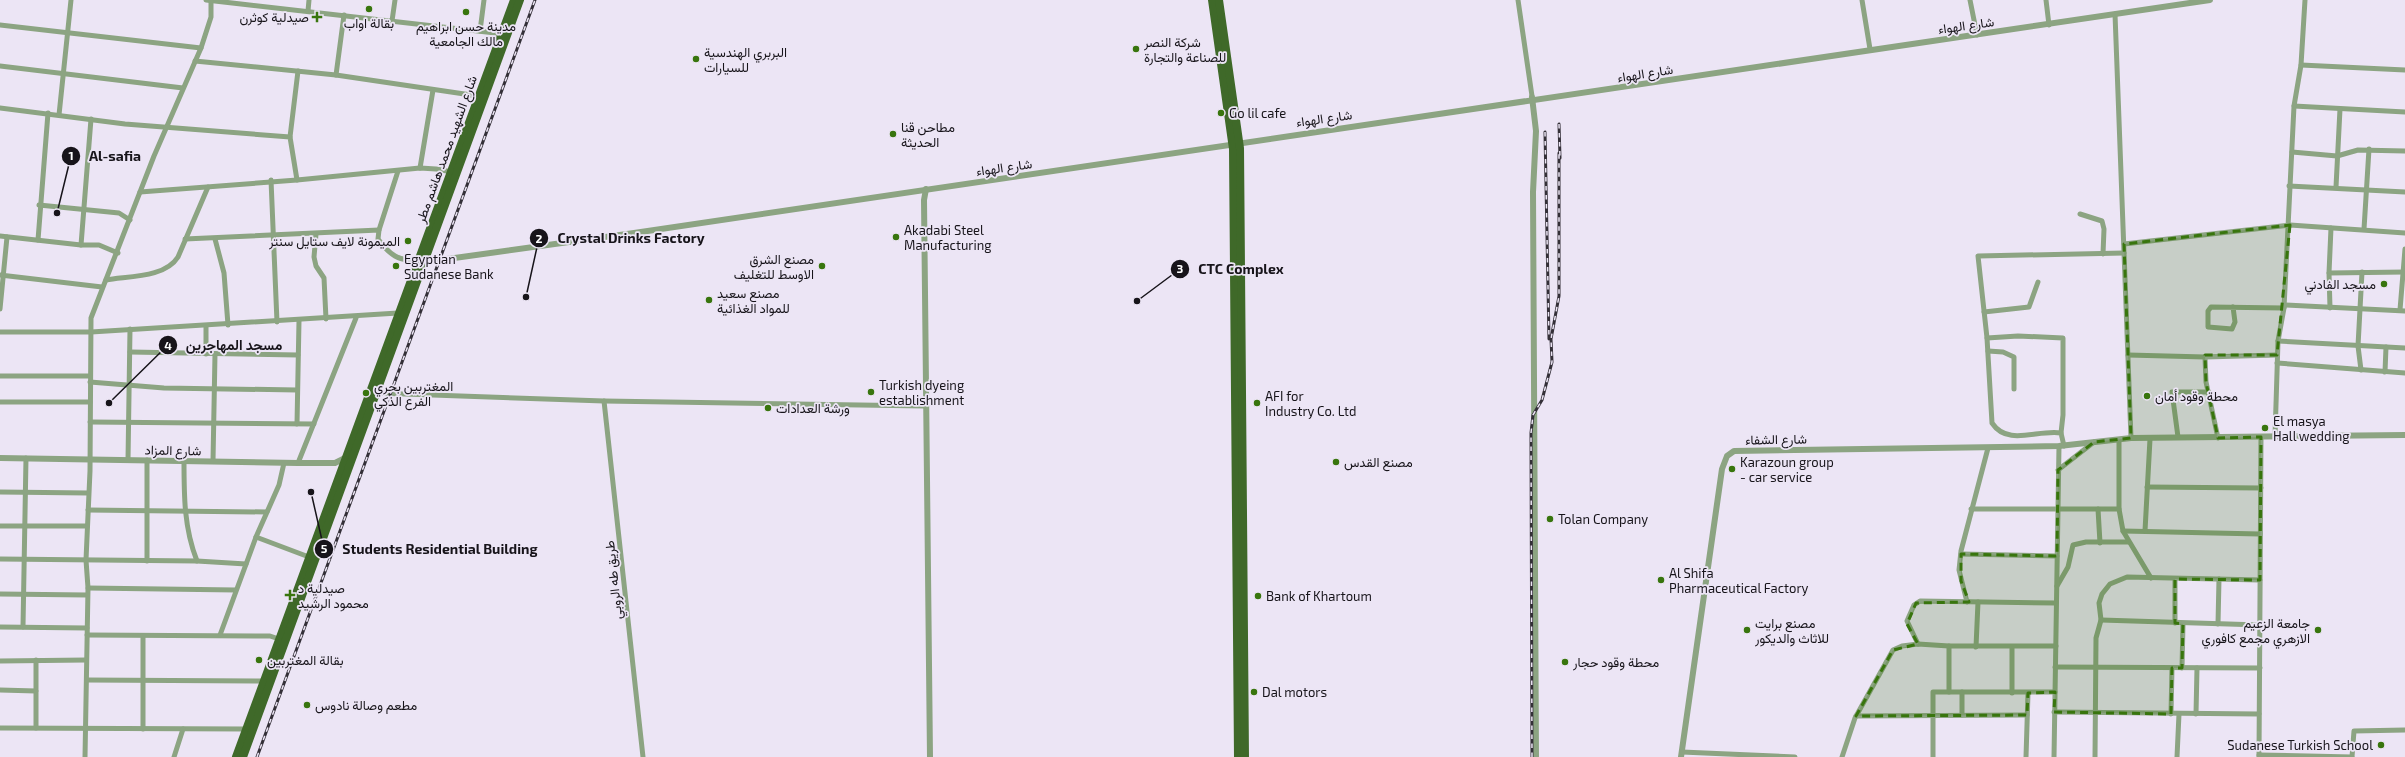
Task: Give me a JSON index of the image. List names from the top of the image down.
{
  "streets": {
    "main road": ["شارع الشهيد محمد هاشم مطر"],
    "street": [
      "شارع الهواء",
      "شارع الشفاء",
      "شارع المزاد",
      "طريق طه الروبي"
    ]
  },
  "crossings": [
    ["شارع الهواء", "شارع الشهيد محمد هاشم مطر"],
    ["شارع الشهيد محمد هاشم مطر", "شارع المزاد"]
  ],
  "places": {
    "other": [
      "بقالة اواب",
      "مدينة حسن ابراهيم مالك الجامعية",
      "شركة النصر للصناعة والتجارة",
      "البربري الهندسية للسيارات",
      "Go lil cafe",
      "مطاحن قنا الحديثة",
      "Al-safia",
      "Akadabi Steel Manufacturing",
      "الميمونة لايف ستايل سنتر",
      "Egyptian Sudanese Bank",
      "مصنع الشرق الاوسط للتغليف",
      "مسجد الفادني",
      "Crystal Drinks Factory",
      "مصنع سعيد للمواد الغذائية",
      "CTC Complex",
      "Turkish dyeing establishment",
      "المغتربين بحري الفرع الذكي",
      "محطة وقود أمان",
      "مسجد المهاجرين",
      "AFI for Industry Co. Ltd",
      "ورشة العدادات",
      "El masya Hall wedding",
      "مصنع القدس",
      "Karazoun group - car service",
      "Students Residential Building",
      "Tolan Company",
      "Al Shifa Pharmaceutical Factory",
      "Bank of Khartoum",
      "مصنع برايت للاثاث والديكور",
      "جامعة الزعيم الازهري مجمع كافوري",
      "بقالة المغتربين",
      "محطة وقود حجار",
      "Dal motors",
      "مطعم وصالة نادوس",
      "Sudanese Turkish School"
    ],
    "health": ["صيدلية كوثرن", "صيدلية د محمود الرشيد"]
  }
}
